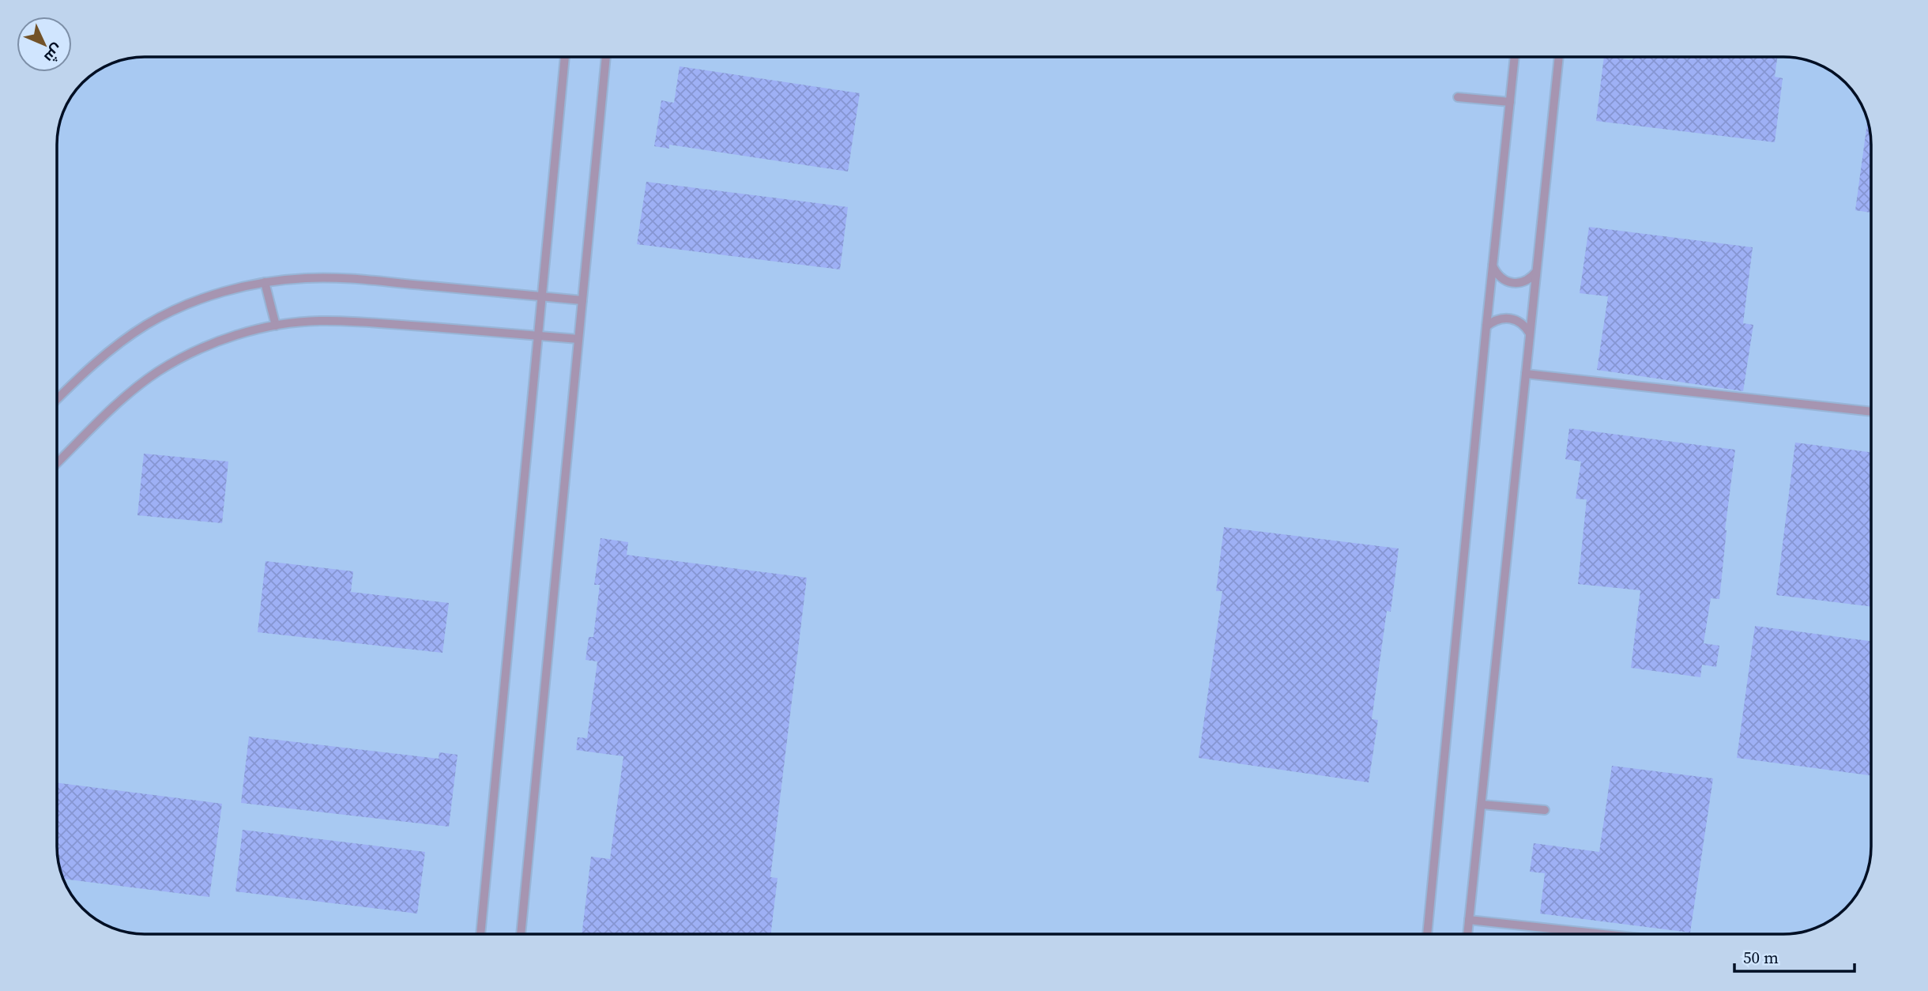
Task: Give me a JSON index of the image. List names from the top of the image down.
{
  "scale_bar": "50 m",
  "north": "bottom right"
}
